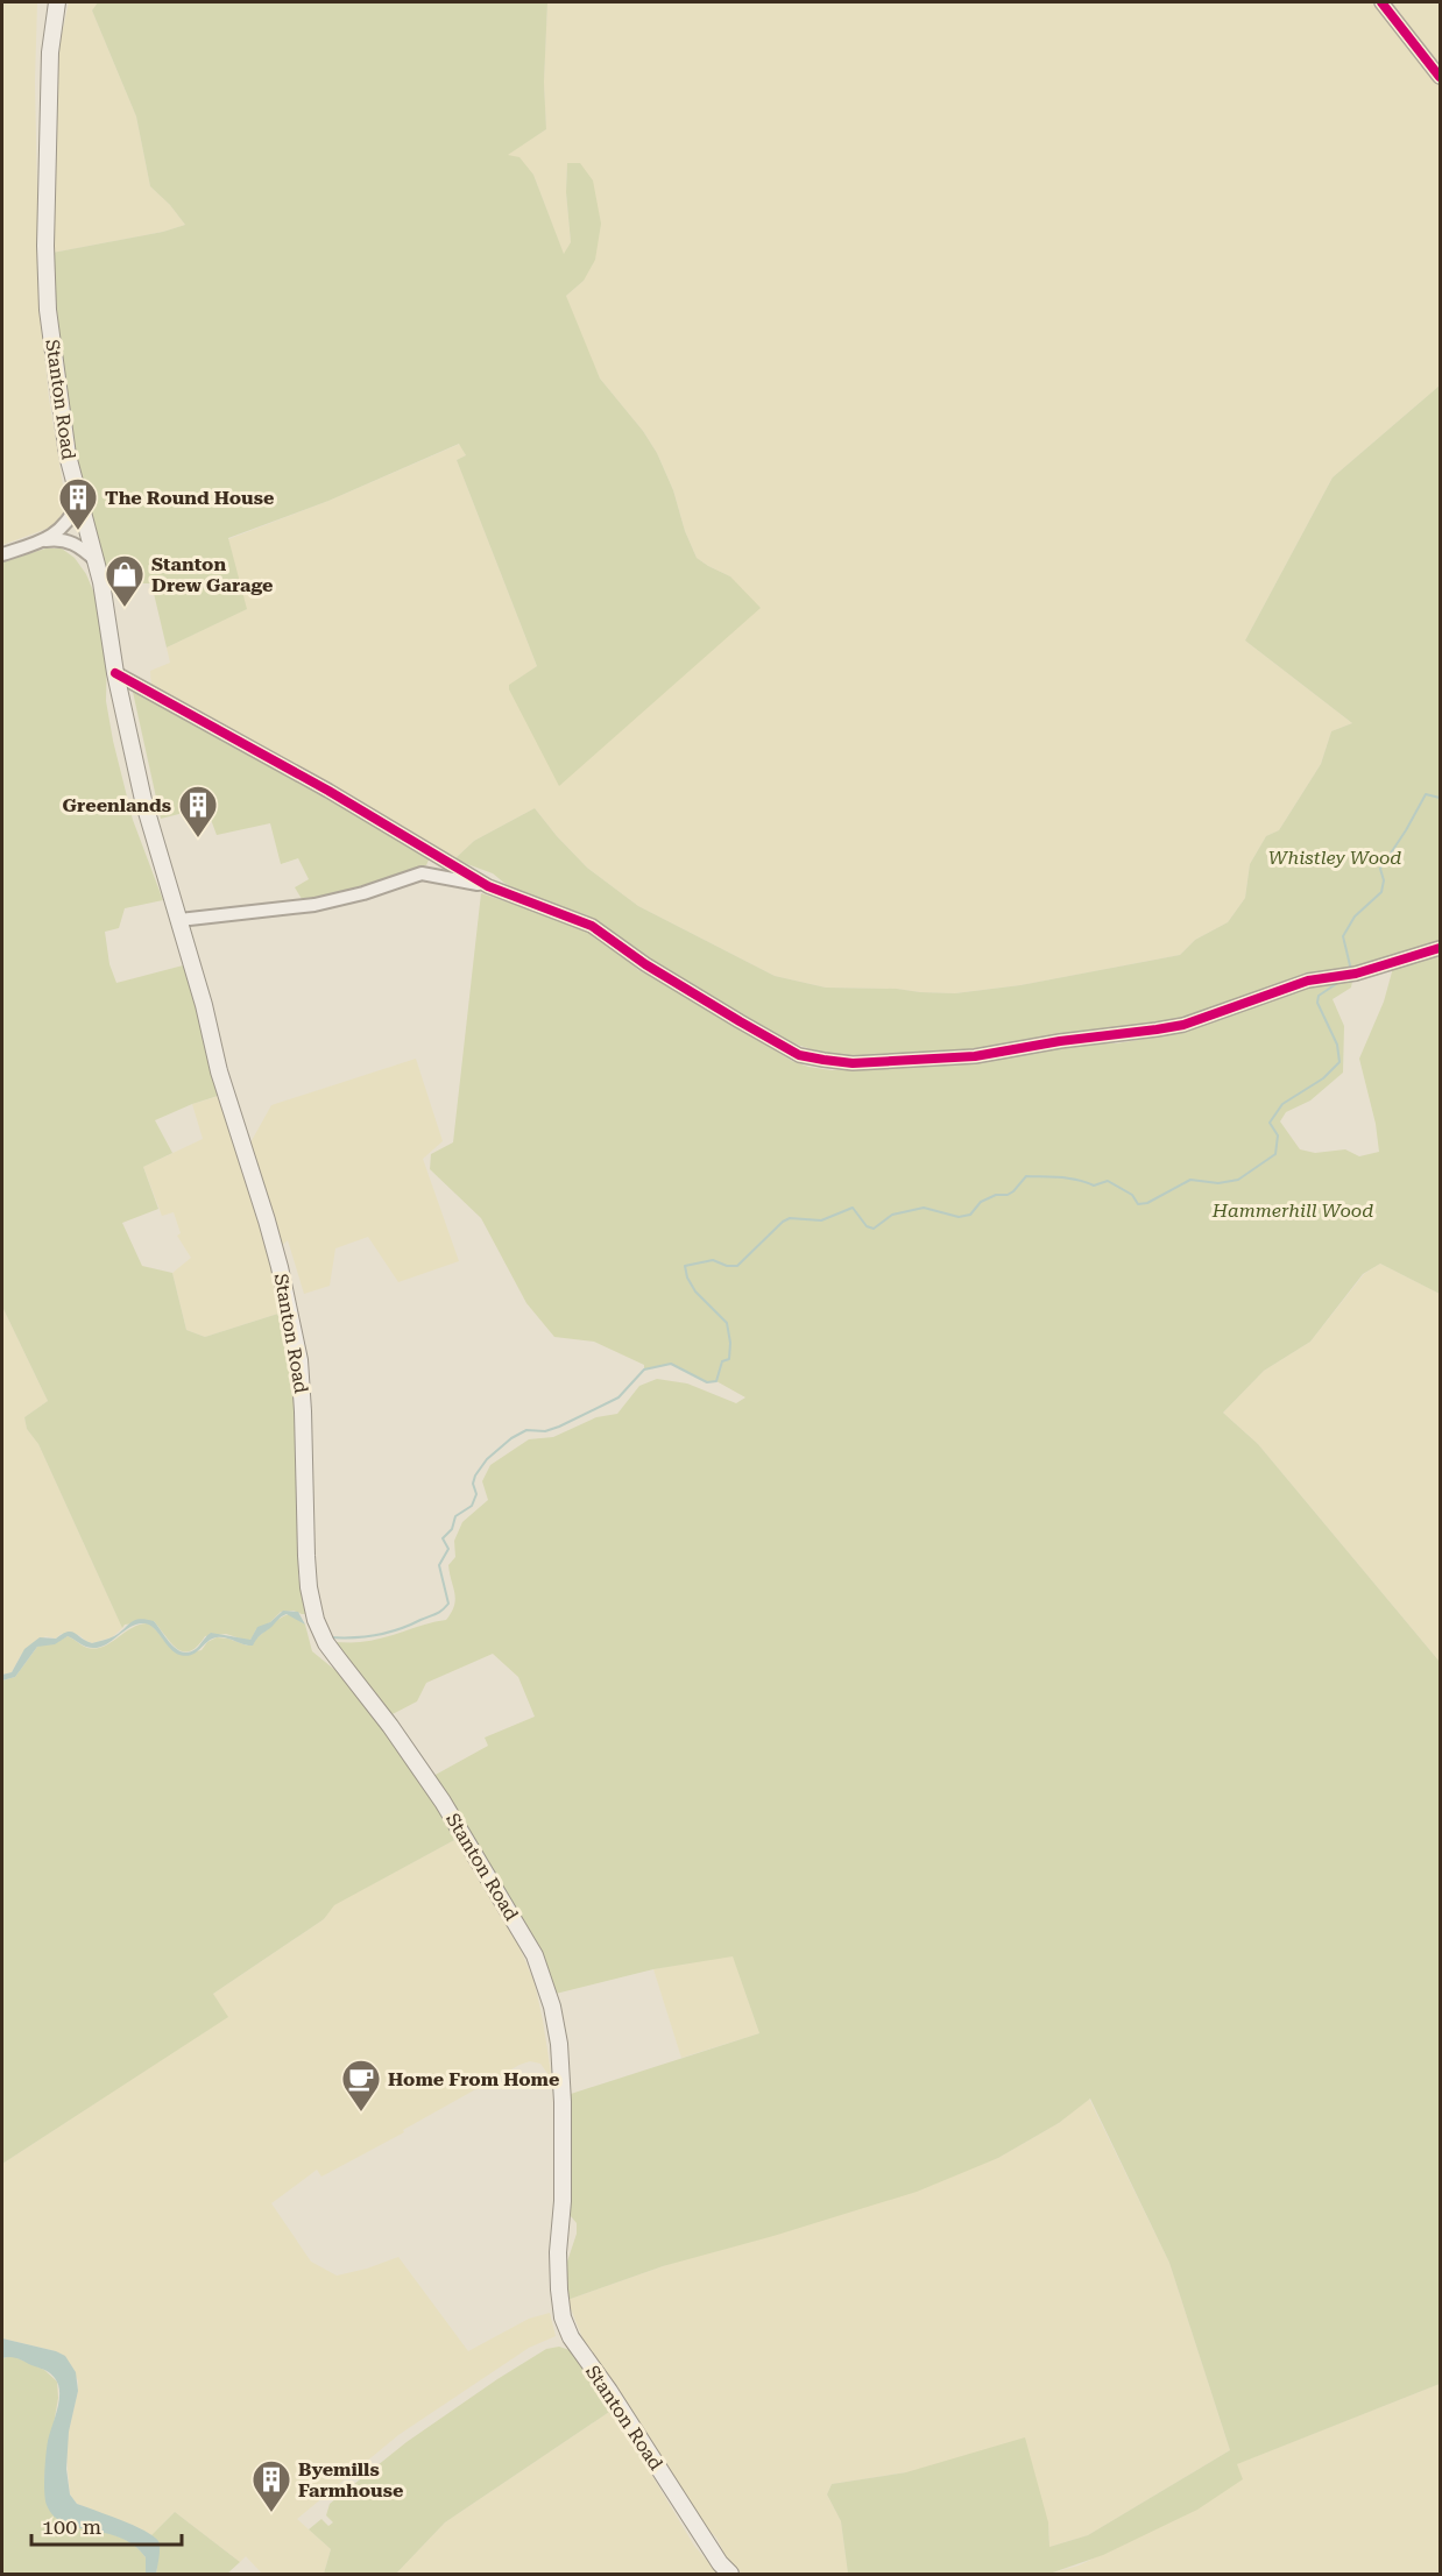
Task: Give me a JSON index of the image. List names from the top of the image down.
{
  "streets": {
    "main road": ["Stanton Road"]
  },
  "parks": ["Whistley Wood", "Hammerhill Wood"],
  "places": {
    "building": ["The Round House", "Greenlands", "Byemills Farmhouse"],
    "shop": ["Stanton Drew Garage"],
    "cafe": ["Home From Home"]
  },
  "scale_bar": "100 m"
}
